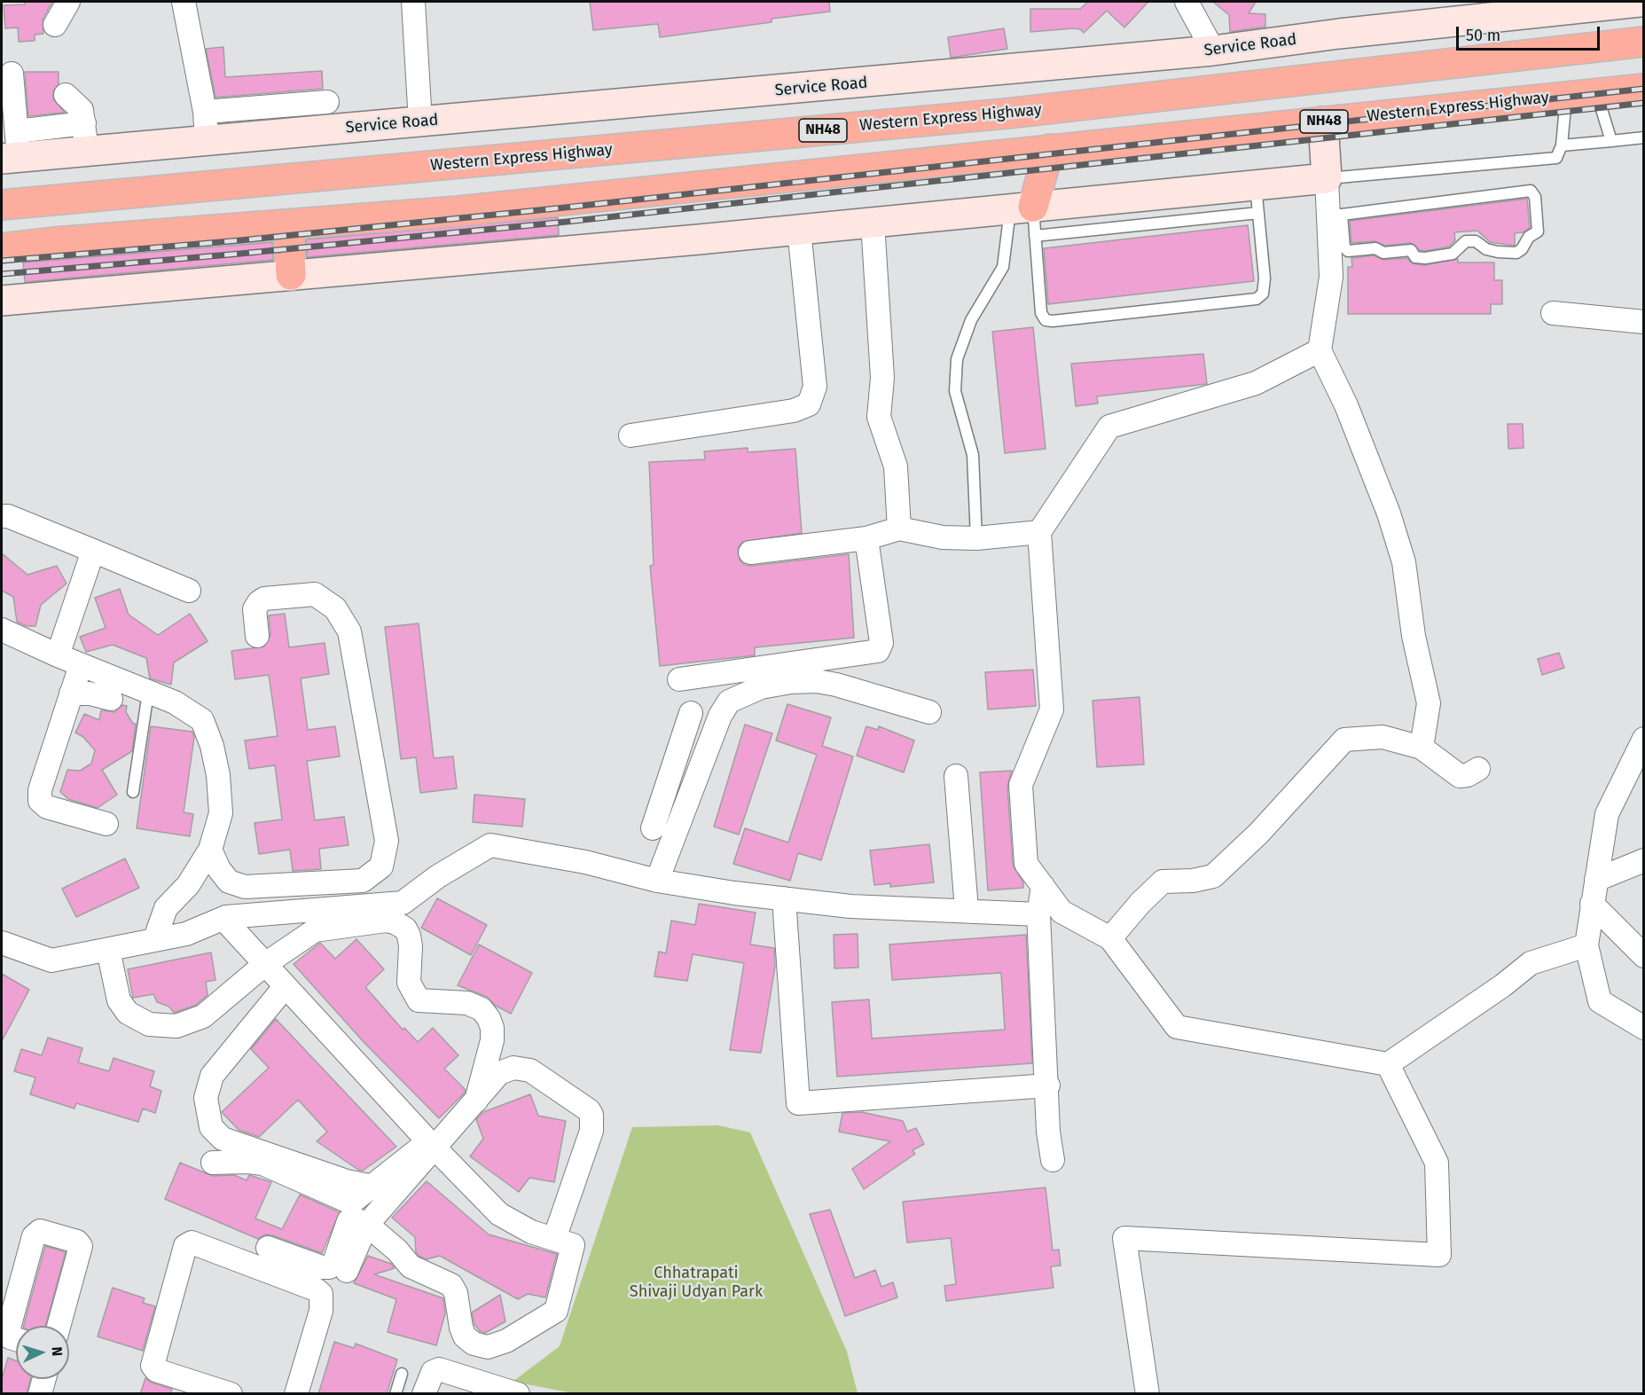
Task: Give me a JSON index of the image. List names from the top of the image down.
{
  "streets": {
    "highway": ["Western Express Highway", "NH48"],
    "street": ["Service Road"]
  },
  "parks": ["Chhatrapati Shivaji Udyan Park"],
  "scale_bar": "50 m",
  "north": "right"
}
